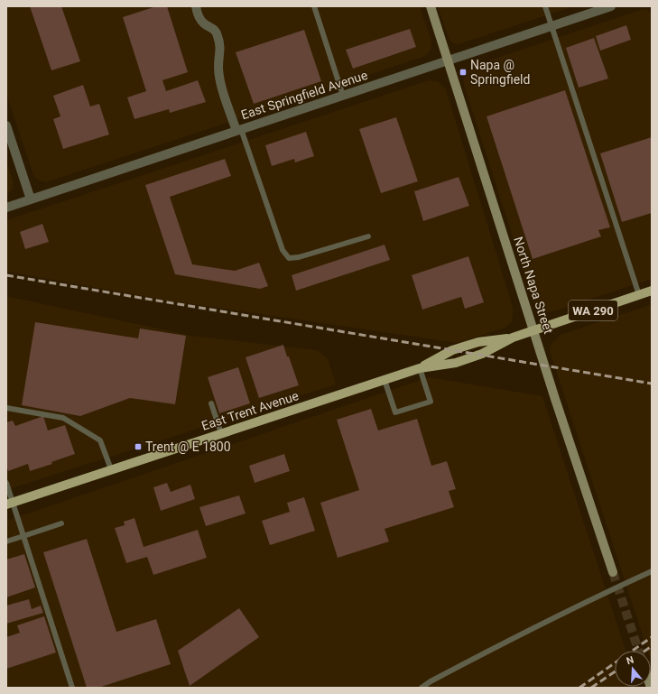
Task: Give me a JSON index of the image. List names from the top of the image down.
{
  "streets": {
    "main road": ["North Napa Street", "WA 290", "East Trent Avenue"],
    "street": ["East Springfield Avenue"]
  },
  "crossings": [
    ["East Springfield Avenue", "North Napa Street"],
    ["North Napa Street", "East Trent Avenue"]
  ],
  "places": {
    "transit": ["Napa @ Springfield", "Trent @ E 1800"]
  },
  "north": "top"
}
